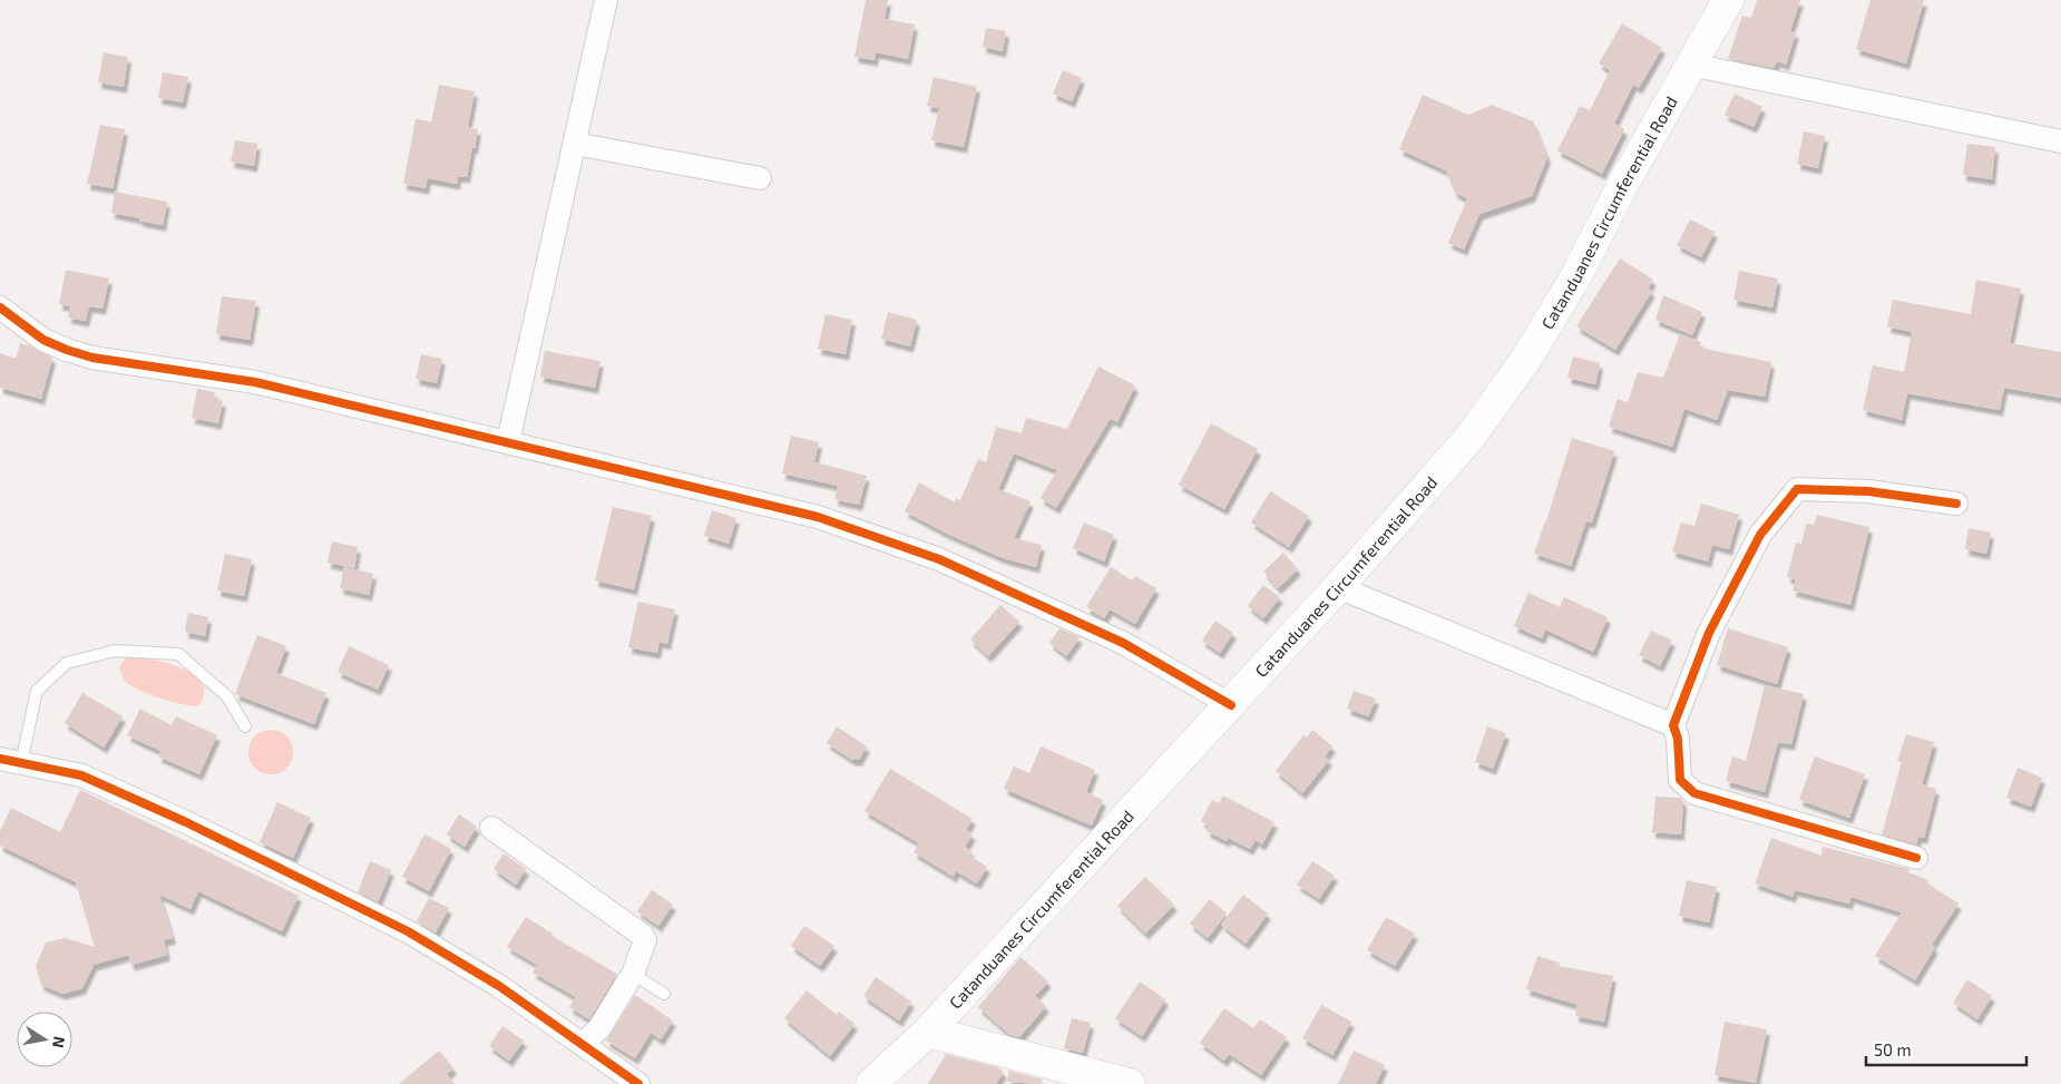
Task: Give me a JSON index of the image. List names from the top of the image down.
{
  "streets": {
    "main road": ["Catanduanes Circumferential Road"]
  },
  "scale_bar": "50 m",
  "north": "right"
}
